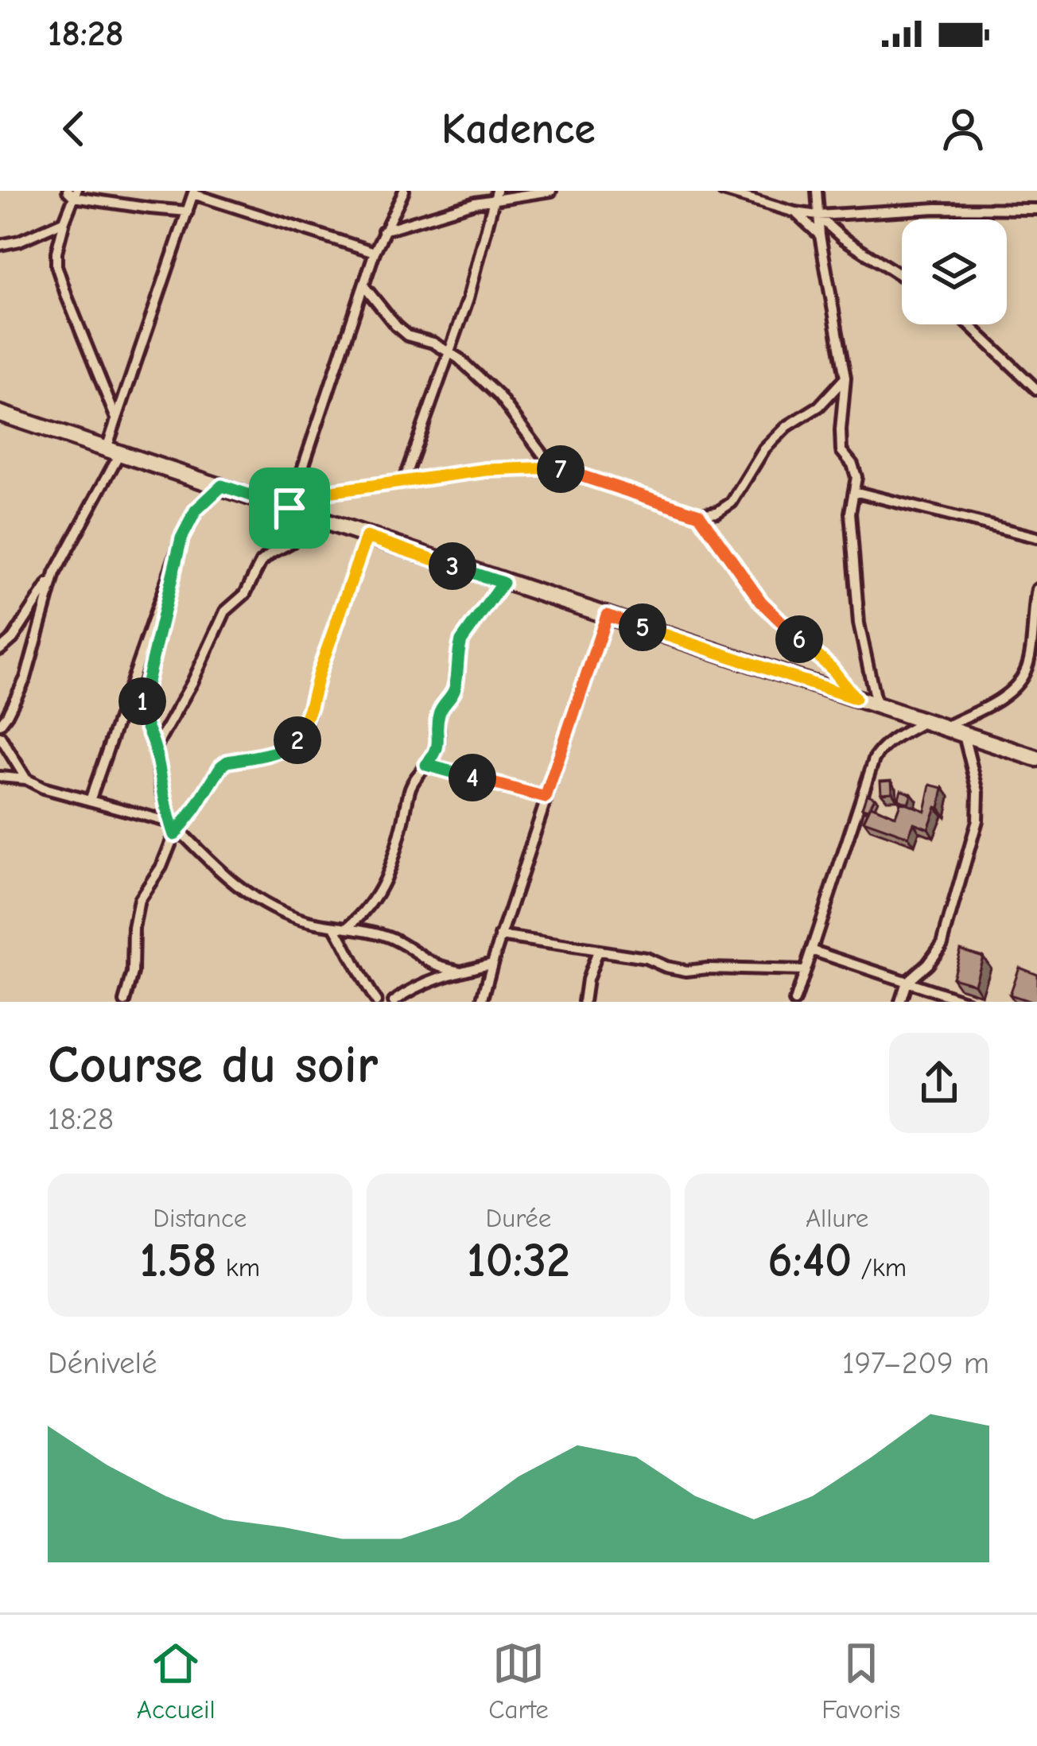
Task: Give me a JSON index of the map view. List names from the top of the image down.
{
  "page": {
    "status": "18:28",
    "header": "Kadence",
    "pins": [
      "7",
      "3",
      "5",
      "6",
      "1",
      "2",
      "4"
    ],
    "heading": ["Course du soir", "18:28"],
    "stats": [
      ["Distance", "1.58 km"],
      ["Durée", "10:32"],
      ["Allure", "6:40 /km"]
    ],
    "chart": ["Dénivelé", "197–209 m"],
    "tabs": ["Accueil", "Carte", "Favoris"]
  }
}
